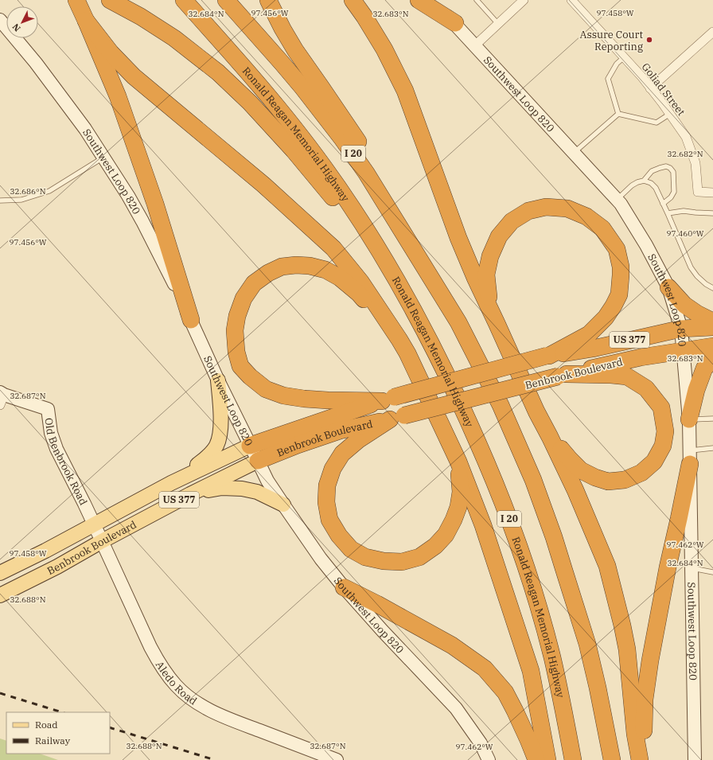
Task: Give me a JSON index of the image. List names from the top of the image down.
{
  "streets": {
    "highway": [
      "Ronald Reagan Memorial Highway",
      "I 20",
      "US 377",
      "Benbrook Boulevard"
    ],
    "main road": ["Southwest Loop 820", "Old Benbrook Road", "Aledo Road"],
    "street": ["Goliad Street"]
  },
  "crossings": [
    ["Southwest Loop 820", "Benbrook Boulevard"],
    ["Benbrook Boulevard", "Old Benbrook Road"],
    ["Benbrook Boulevard", "Aledo Road"],
    ["Old Benbrook Road", "Aledo Road"]
  ],
  "places": ["Assure Court Reporting"],
  "legend": ["Road", "Railway"],
  "north": "bottom left",
  "coordinates": [
    "97.456°W",
    "97.458°W",
    "32.683°N",
    "32.684°N",
    "32.682°N",
    "32.686°N",
    "97.460°W",
    "32.687°N",
    "97.462°W",
    "32.688°N"
  ]
}
